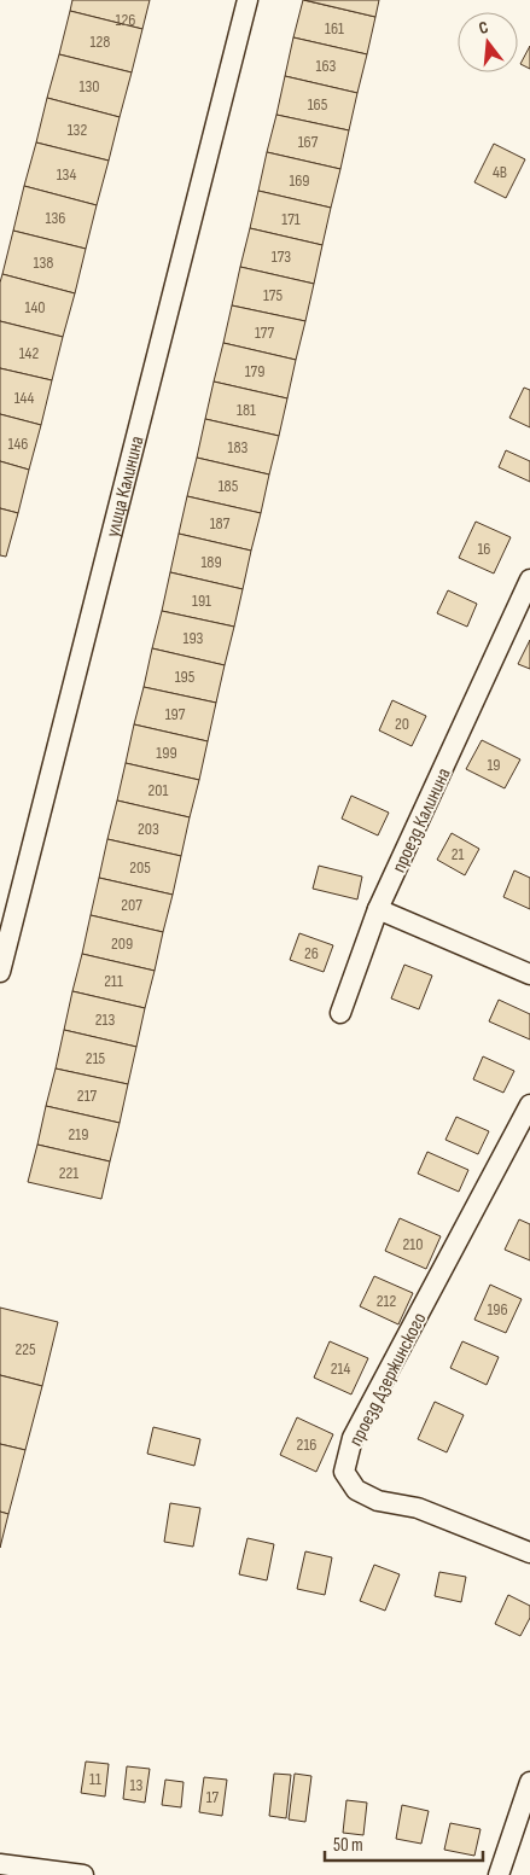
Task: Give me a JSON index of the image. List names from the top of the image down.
{
  "streets": {
    "street": ["улица Калинина", "проезд Калинина", "проезд Дзержинского"]
  },
  "house_numbers": [
    "126",
    "161",
    "128",
    "163",
    "130",
    "165",
    "132",
    "167",
    "4В",
    "134",
    "169",
    "136",
    "171",
    "173",
    "138",
    "175",
    "140",
    "177",
    "142",
    "179",
    "144",
    "181",
    "146",
    "183",
    "185",
    "187",
    "16",
    "189",
    "191",
    "193",
    "195",
    "197",
    "20",
    "199",
    "19",
    "201",
    "203",
    "21",
    "205",
    "207",
    "209",
    "26",
    "211",
    "213",
    "215",
    "217",
    "219",
    "221",
    "210",
    "212",
    "196",
    "225",
    "214",
    "216",
    "11",
    "13",
    "17"
  ],
  "scale_bar": "50 m",
  "north": "top"
}
